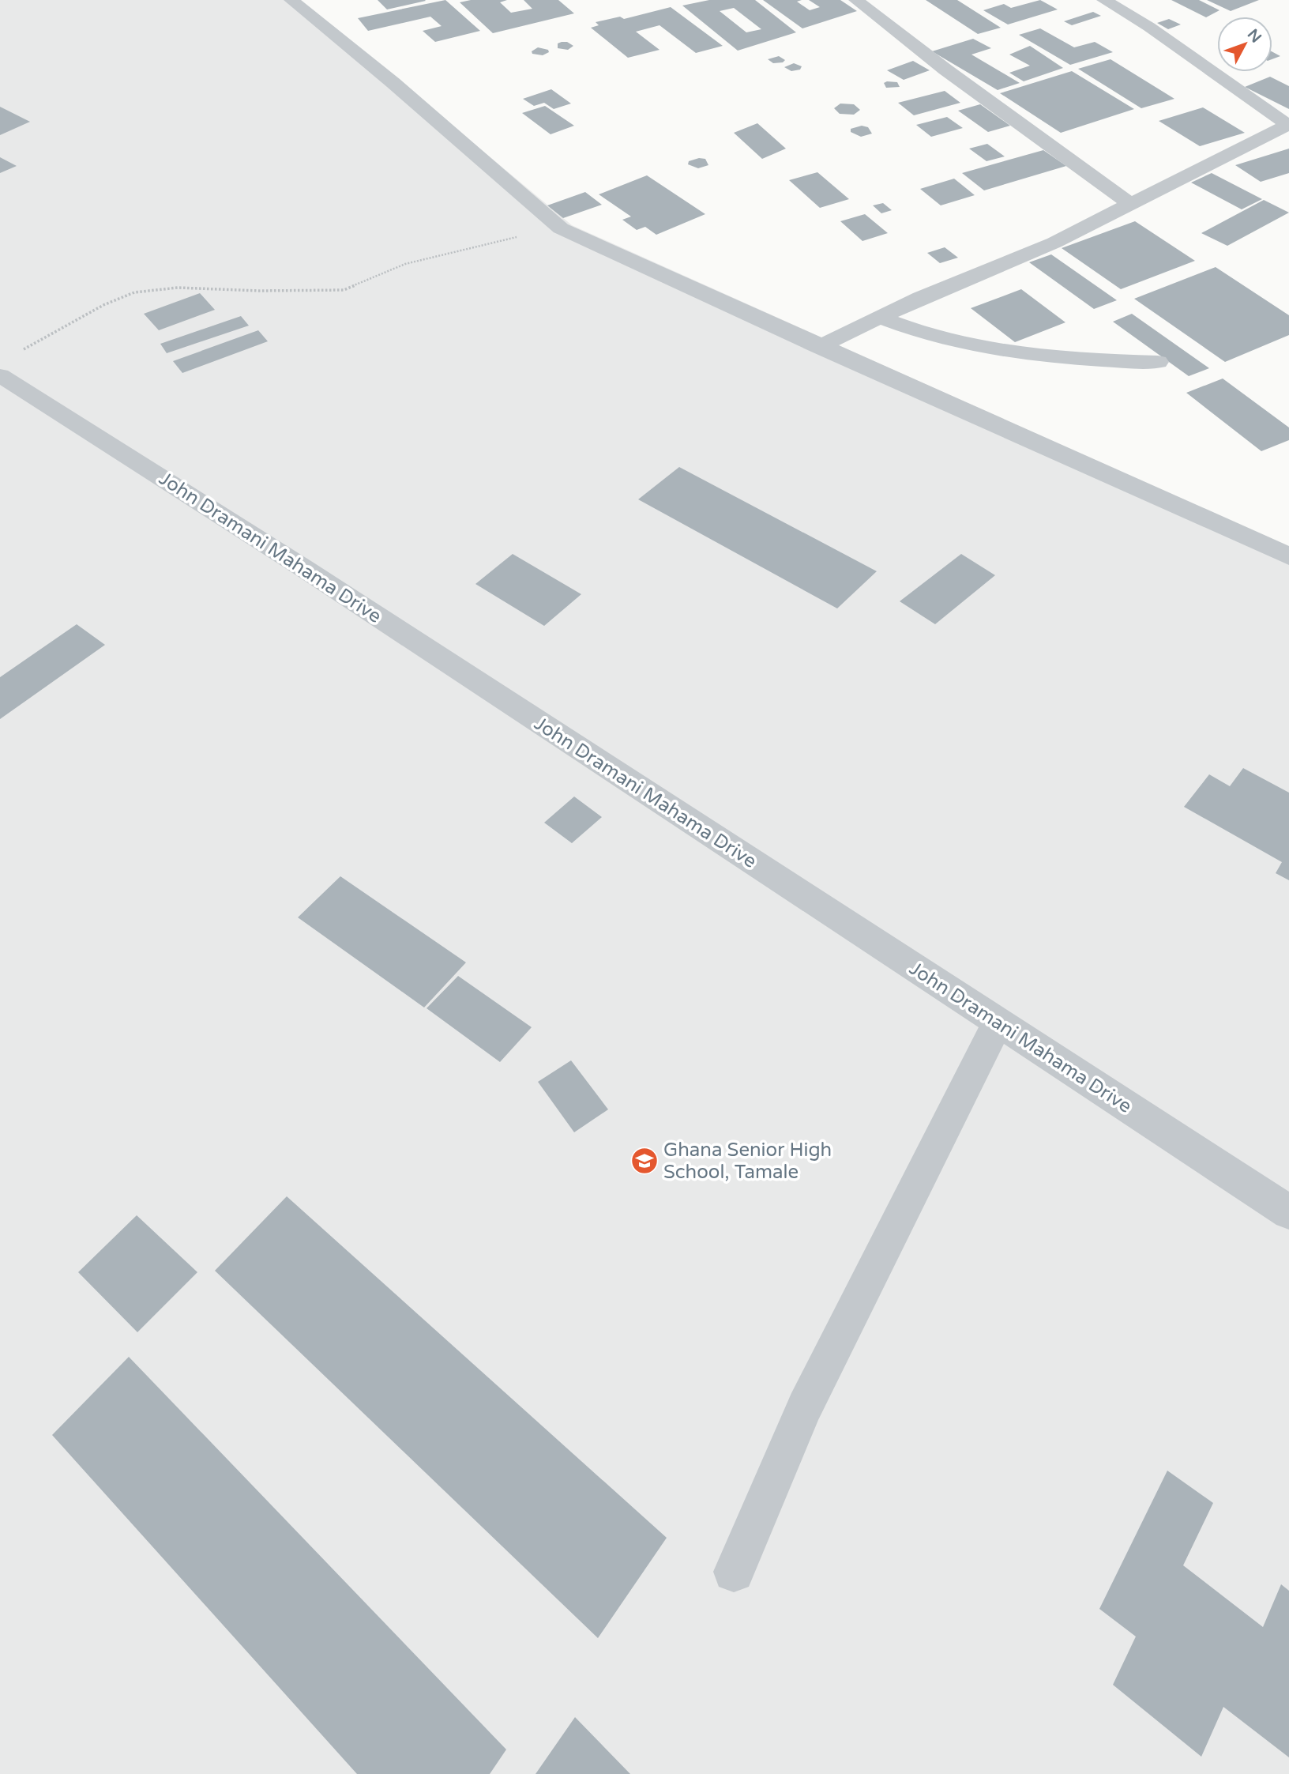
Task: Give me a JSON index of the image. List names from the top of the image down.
{
  "streets": {
    "street": ["John Dramani Mahama Drive"]
  },
  "places": {
    "school or university": ["Ghana Senior High School, Tamale"]
  },
  "north": "top right"
}
